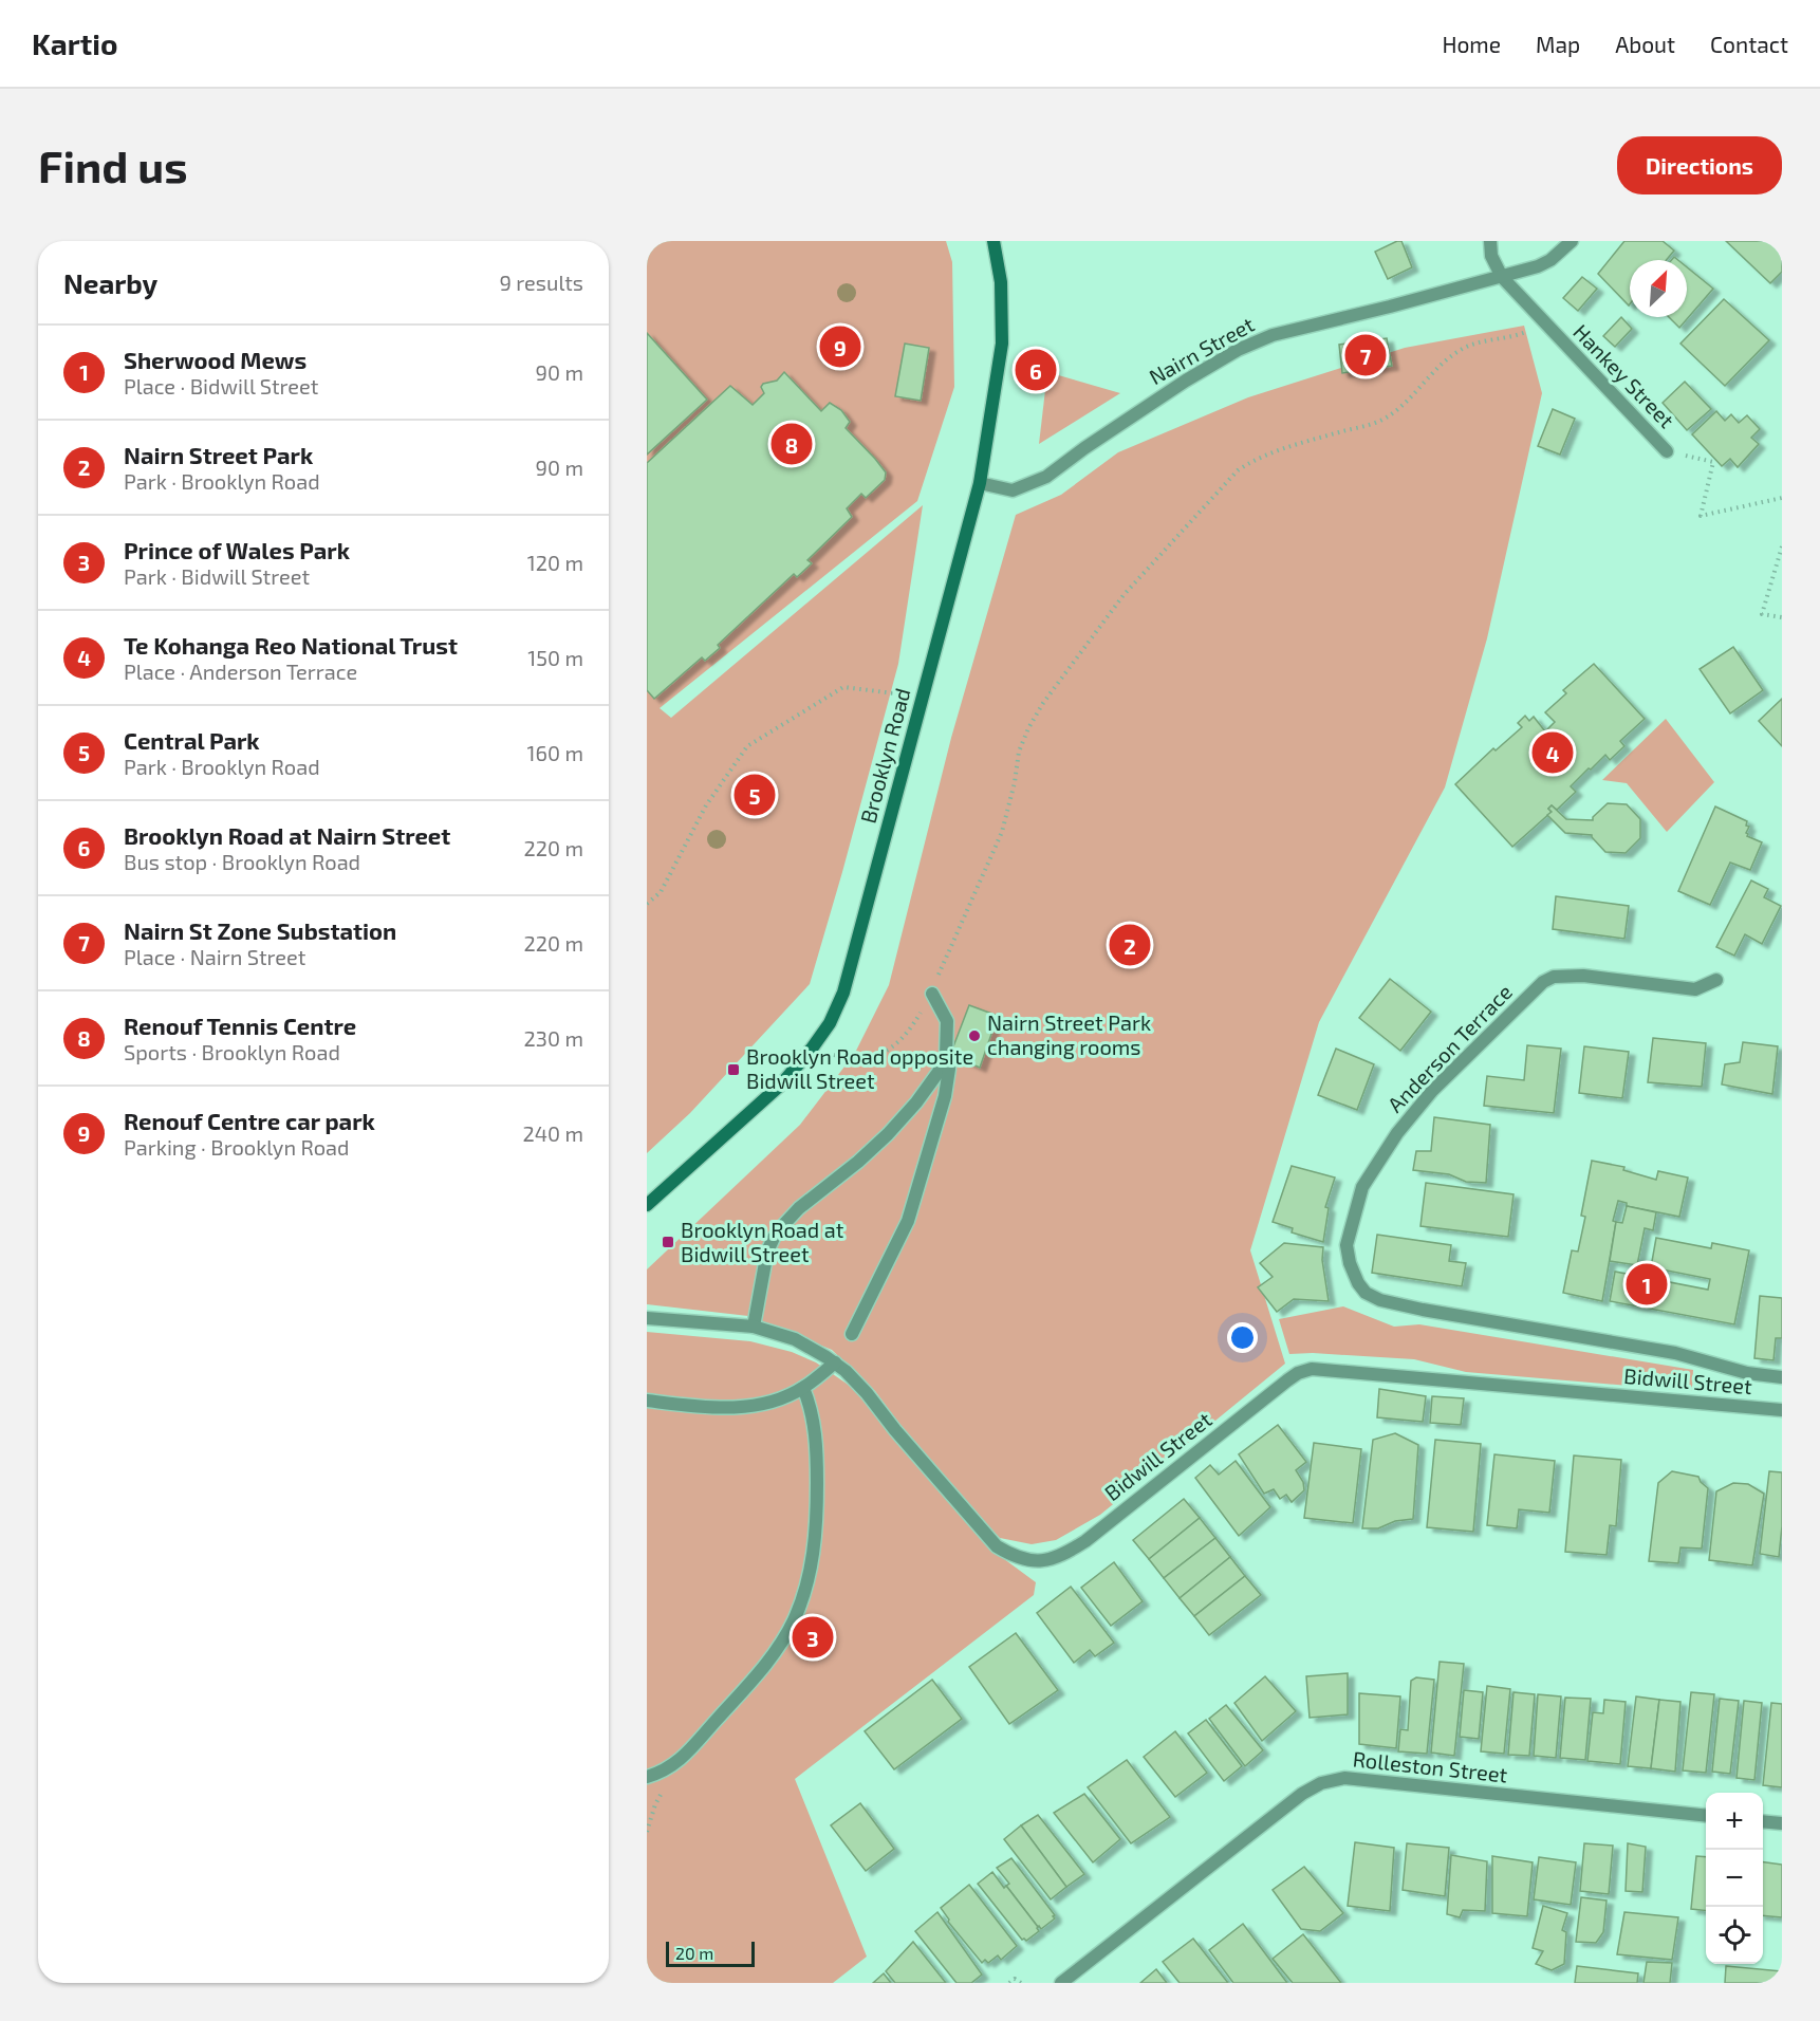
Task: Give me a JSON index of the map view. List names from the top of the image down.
{
  "streets": {
    "main road": ["Brooklyn Road"],
    "street": [
      "Nairn Street",
      "Hankey Street",
      "Anderson Terrace",
      "Bidwill Street",
      "Rolleston Street"
    ]
  },
  "crossings": [
    ["Nairn Street", "Hankey Street"],
    ["Nairn Street", "Brooklyn Road"],
    ["Anderson Terrace", "Bidwill Street"]
  ],
  "places": {
    "other": ["Nairn Street Park changing rooms"],
    "transit": ["Brooklyn Road opposite Bidwill Street", "Brooklyn Road at Bidwill Street"]
  },
  "scale_bar": "20 m",
  "north": "top right",
  "page": {
    "header": "Kartio",
    "nav": [
      "Home",
      "Map",
      "About",
      "Contact"
    ],
    "buttons": "Directions",
    "title": "Find us",
    "heading": ["Nearby", "9 results"],
    "list": [
      {
        "mark": "1",
        "name": "Sherwood Mews",
        "note": "Place · Bidwill Street",
        "value": "90 m"
      },
      {
        "mark": "2",
        "name": "Nairn Street Park",
        "note": "Park · Brooklyn Road",
        "value": "90 m"
      },
      {
        "mark": "3",
        "name": "Prince of Wales Park",
        "note": "Park · Bidwill Street",
        "value": "120 m"
      },
      {
        "mark": "4",
        "name": "Te Kohanga Reo National Trust",
        "note": "Place · Anderson Terrace",
        "value": "150 m"
      },
      {
        "mark": "5",
        "name": "Central Park",
        "note": "Park · Brooklyn Road",
        "value": "160 m"
      },
      {
        "mark": "6",
        "name": "Brooklyn Road at Nairn Street",
        "note": "Bus stop · Brooklyn Road",
        "value": "220 m"
      },
      {
        "mark": "7",
        "name": "Nairn St Zone Substation",
        "note": "Place · Nairn Street",
        "value": "220 m"
      },
      {
        "mark": "8",
        "name": "Renouf Tennis Centre",
        "note": "Sports · Brooklyn Road",
        "value": "230 m"
      },
      {
        "mark": "9",
        "name": "Renouf Centre car park",
        "note": "Parking · Brooklyn Road",
        "value": "240 m"
      }
    ],
    "pins": [
      "9",
      "7",
      "6",
      "8",
      "4",
      "5",
      "2",
      "1",
      "3"
    ],
    "map_buttons": ["+", "−"],
    "scale": "20 m"
  }
}
